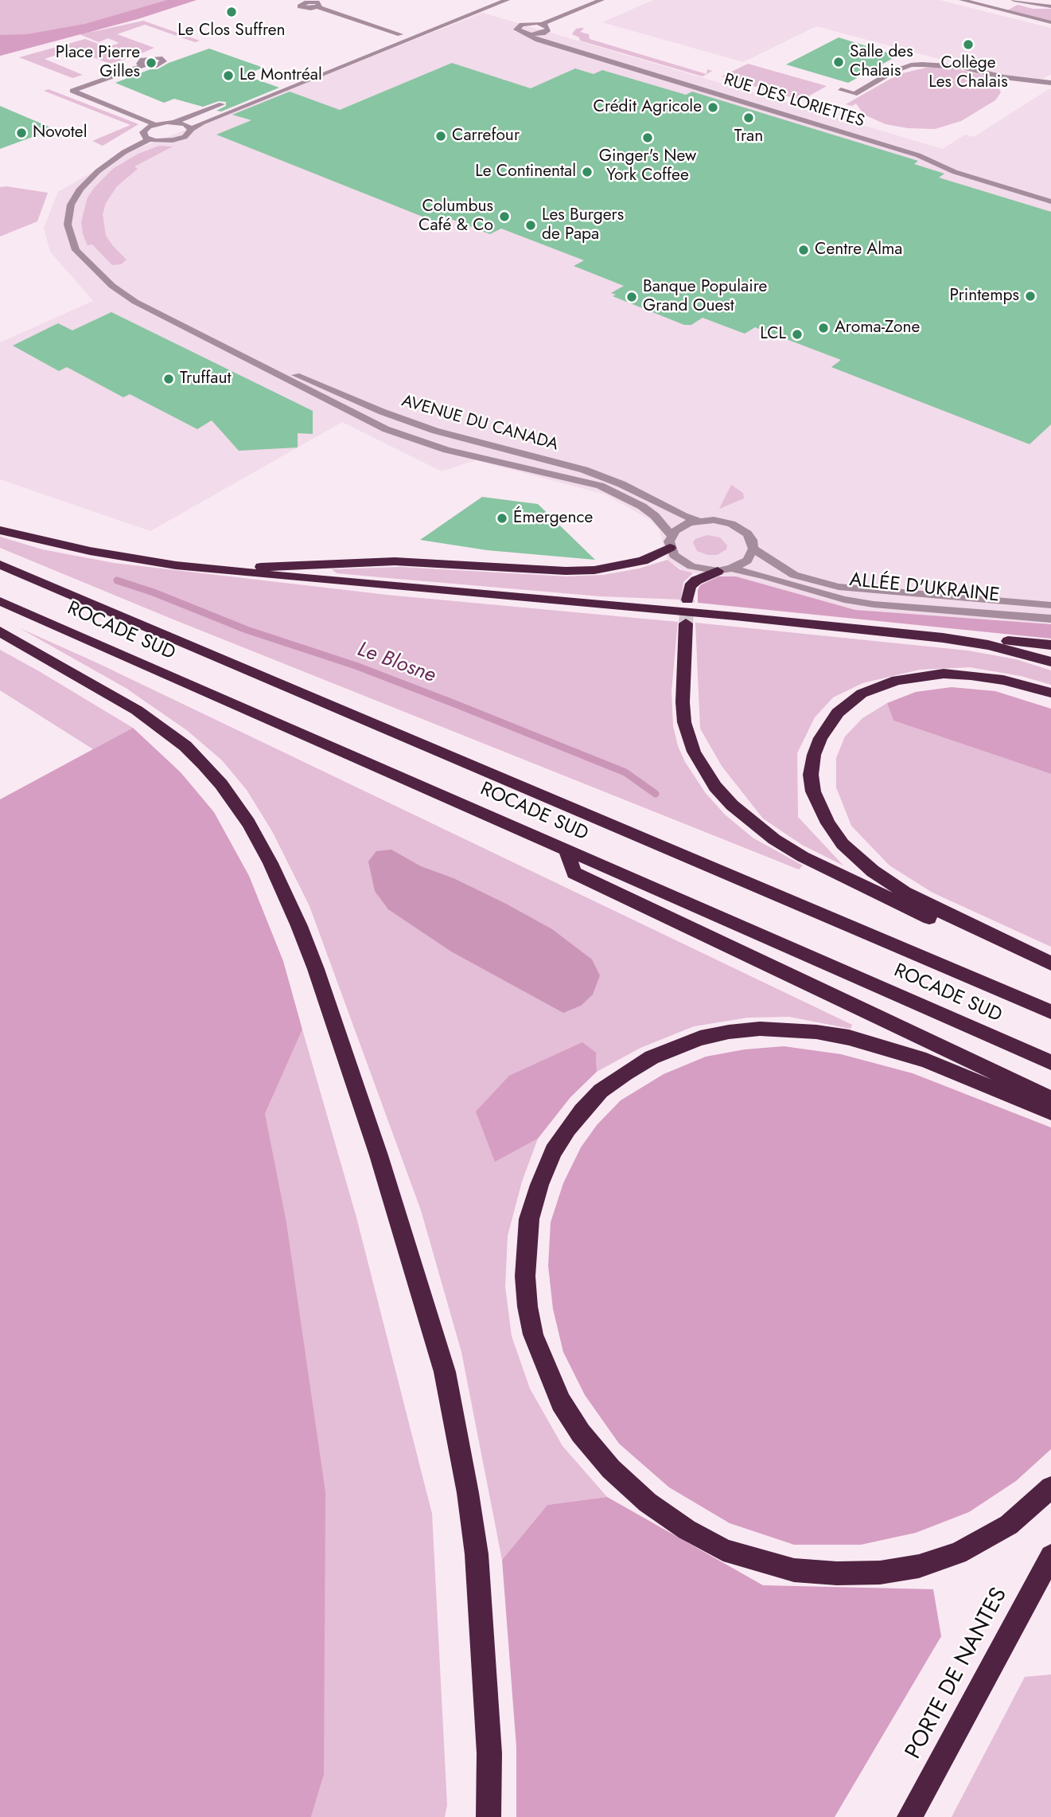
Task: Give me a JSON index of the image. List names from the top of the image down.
{
  "streets": {
    "highway": ["ROCADE SUD", "PORTE DE NANTES"],
    "street": ["RUE DES LORIETTES", "AVENUE DU CANADA", "ALLÉE D'UKRAINE"]
  },
  "crossings": [
    ["AVENUE DU CANADA", "ALLÉE D'UKRAINE"]
  ],
  "water": ["Le Blosne"],
  "places": [
    "Le Clos Suffren",
    "Collège Les Chalais",
    "Salle des Chalais",
    "Place Pierre Gilles",
    "Le Montréal",
    "Crédit Agricole",
    "Tran",
    "Novotel",
    "Carrefour",
    "Ginger's New York Coffee",
    "Le Continental",
    "Columbus Café & Co",
    "Les Burgers de Papa",
    "Centre Alma",
    "Printemps",
    "Banque Populaire Grand Ouest",
    "Aroma-Zone",
    "LCL",
    "Truffaut",
    "Émergence"
  ]
}
